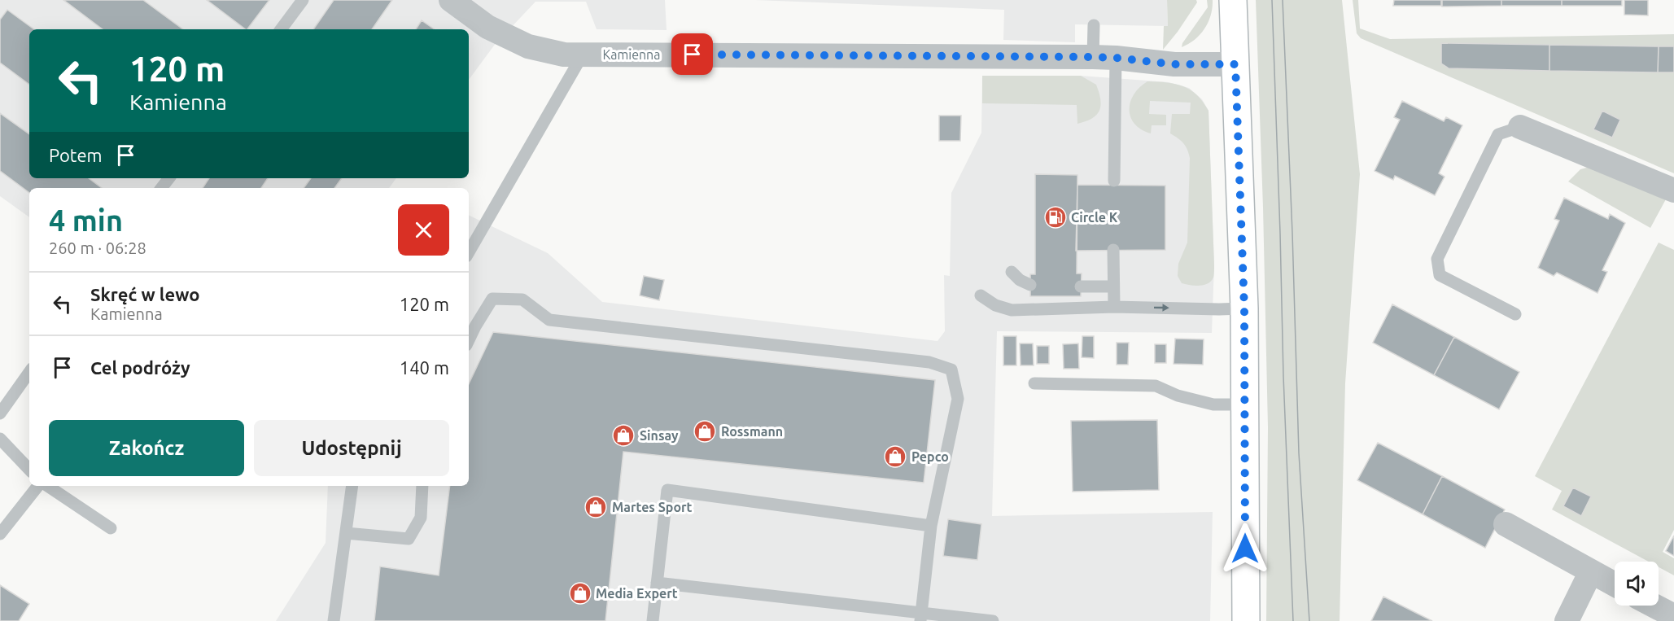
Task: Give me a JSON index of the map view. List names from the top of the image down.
{
  "streets": {
    "street": ["Kamienna"]
  },
  "places": {
    "fuel station": ["Circle K"],
    "shop": [
      "Rossmann",
      "Sinsay",
      "Pepco",
      "Martes Sport",
      "Media Expert"
    ]
  },
  "page": {
    "turn": ["120 m", "Kamienna"],
    "then": "Potem",
    "heading": ["4 min", "260 m · 06:28"],
    "list": [
      {
        "name": "Skręć w lewo",
        "note": "Kamienna",
        "value": "120 m"
      },
      {
        "name": "Cel podróży",
        "value": "140 m"
      }
    ],
    "buttons": ["Zakończ", "Udostępnij"]
  }
}
